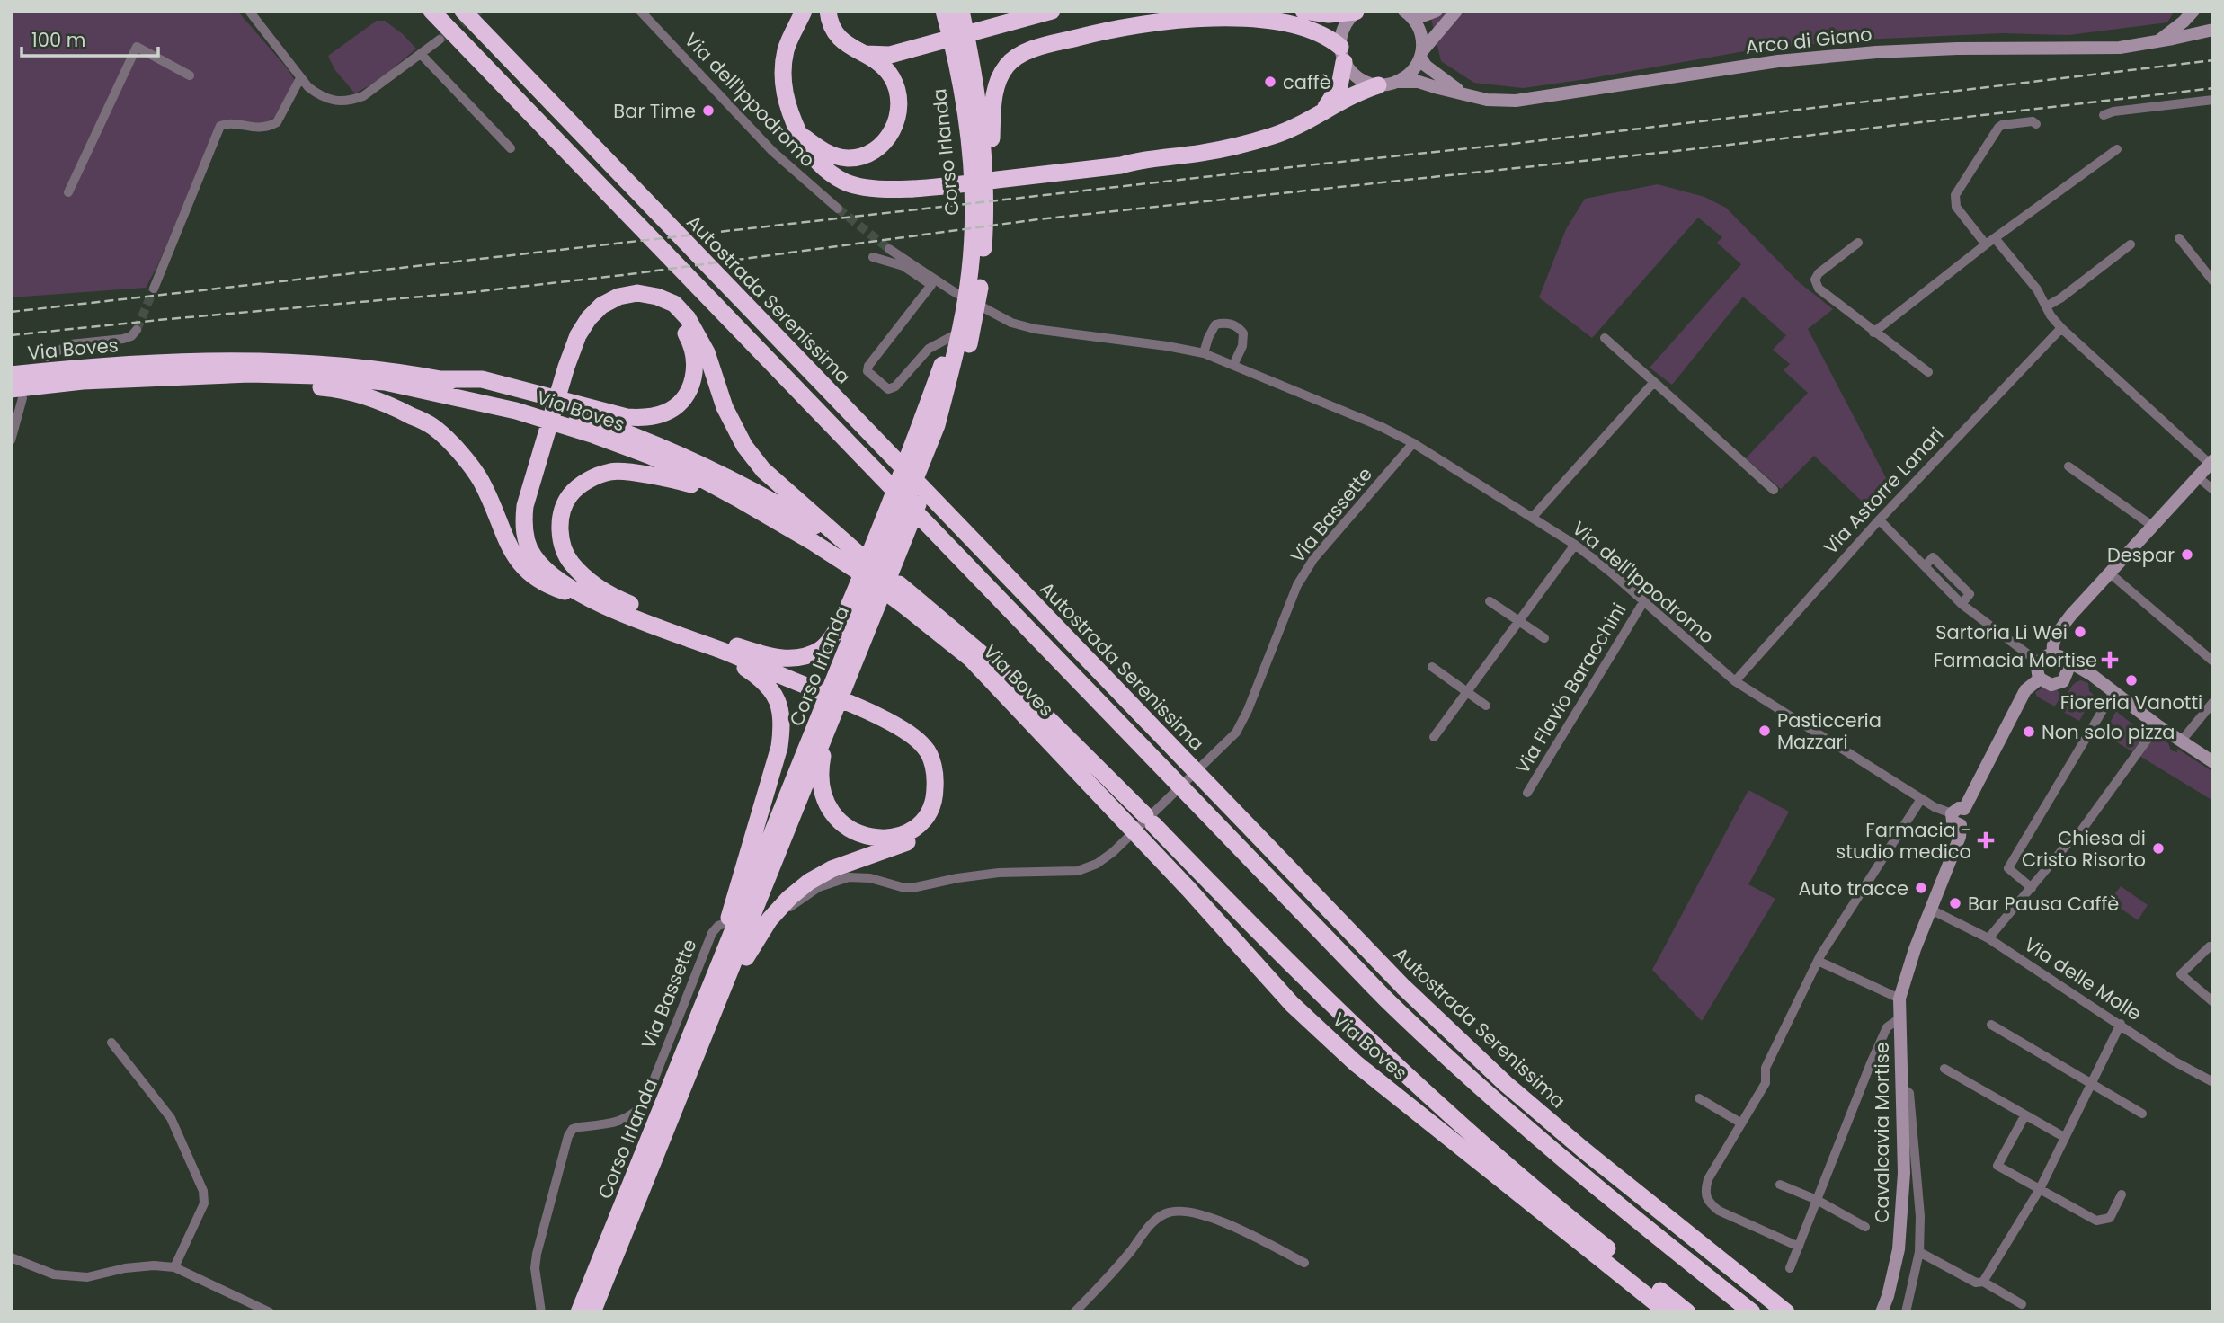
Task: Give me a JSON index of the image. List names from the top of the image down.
{
  "streets": {
    "highway": ["Corso Irlanda", "Autostrada Serenissima", "Via Boves"],
    "street": [
      "Arco di Giano",
      "Via dell'Ippodromo",
      "Via Astorre Lanari",
      "Via Bassette",
      "Via Flavio Baracchini",
      "Via delle Molle",
      "Cavalcavia Mortise"
    ]
  },
  "crossings": [
    ["Via dell'Ippodromo", "Corso Irlanda"],
    ["Via dell'Ippodromo", "Via Astorre Lanari"],
    ["Via dell'Ippodromo", "Via Bassette"],
    ["Via dell'Ippodromo", "Via Flavio Baracchini"]
  ],
  "places": {
    "other": [
      "caffè",
      "Bar Time",
      "Despar",
      "Sartoria Li Wei",
      "Fioreria Vanotti",
      "Pasticceria Mazzari",
      "Non solo pizza",
      "Chiesa di Cristo Risorto",
      "Auto tracce",
      "Bar Pausa Caffè"
    ],
    "health": ["Farmacia Mortise", "Farmacia - studio medico"]
  },
  "scale_bar": "100 m"
}
